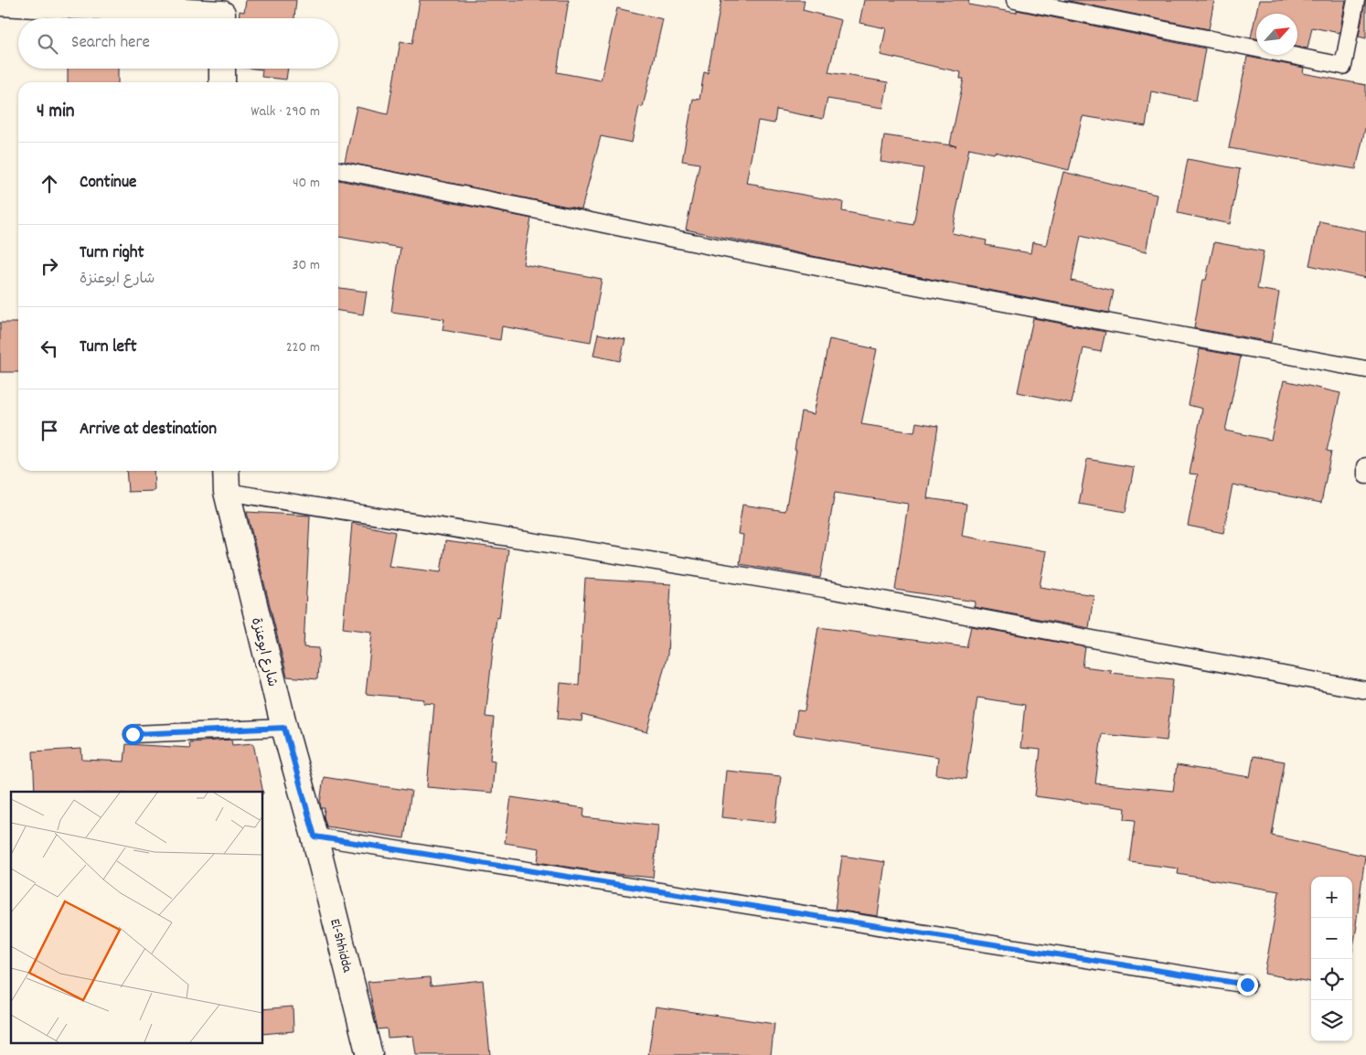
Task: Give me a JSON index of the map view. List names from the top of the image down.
{
  "streets": {
    "street": ["شارع ابوعنزة", "El-Shhidda"]
  },
  "crossings": [
    ["شارع ابوعنزة", "El-Shhidda"]
  ],
  "north": "top right",
  "page": {
    "search": "Search here",
    "heading": ["4 min", "Walk · 290 m"],
    "list": [
      ["Continue", "40 m"],
      ["Turn right", "شارع ابوعنزة", "30 m"],
      ["Turn left", "220 m"],
      "Arrive at destination"
    ],
    "map_buttons": ["+", "−"]
  }
}
